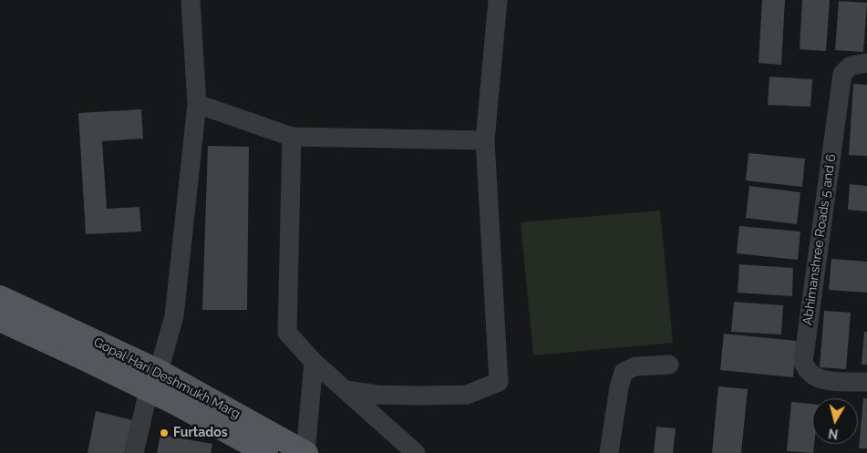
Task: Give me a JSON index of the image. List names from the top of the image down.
{
  "streets": {
    "main road": ["Gopal Hari Deshmukh Marg"],
    "street": ["Abhimanshree Roads 5 and 6"]
  },
  "places": ["Furtados"],
  "north": "bottom"
}
